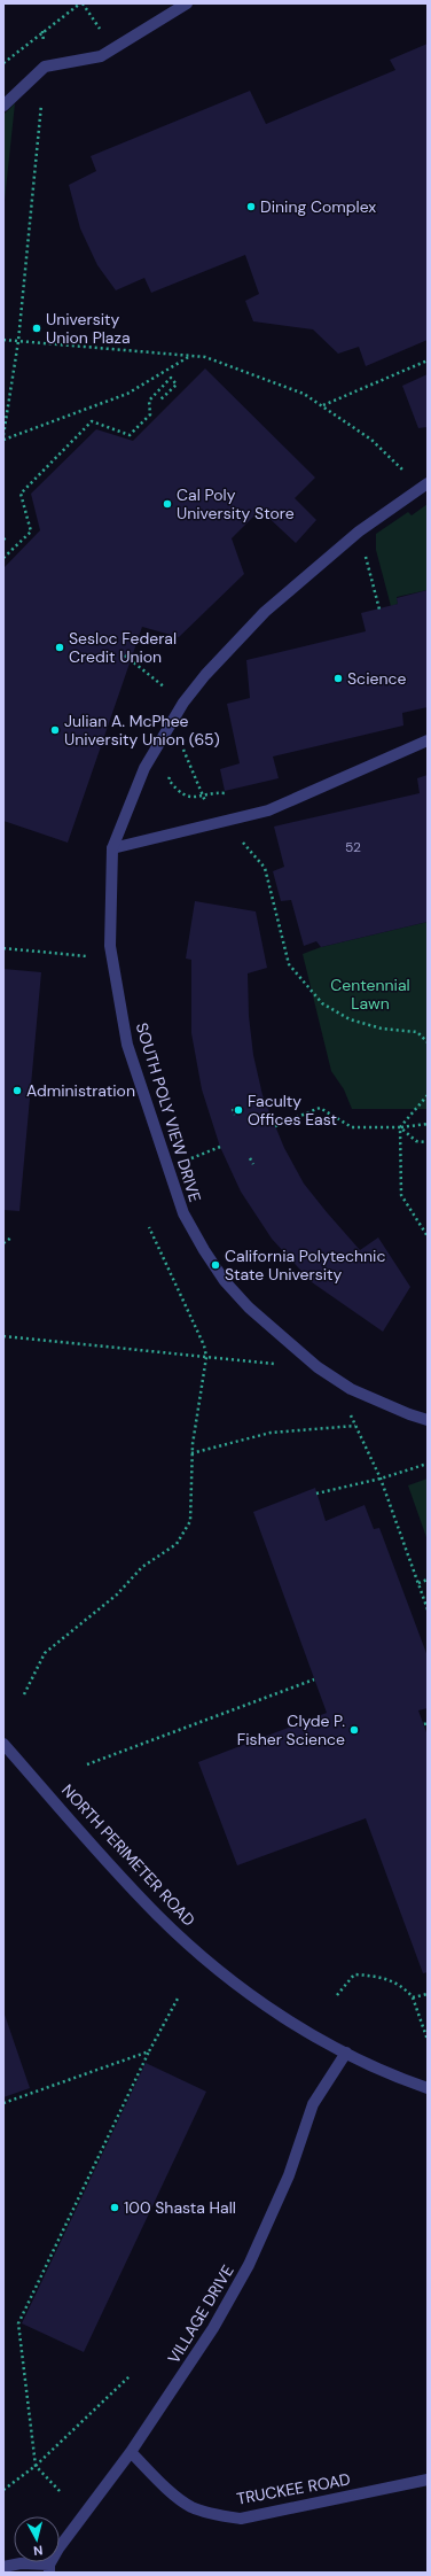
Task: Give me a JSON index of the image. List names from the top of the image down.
{
  "streets": {
    "street": [
      "SOUTH POLY VIEW DRIVE",
      "NORTH PERIMETER ROAD",
      "VILLAGE DRIVE",
      "TRUCKEE ROAD"
    ]
  },
  "crossings": [
    ["NORTH PERIMETER ROAD", "VILLAGE DRIVE"],
    ["VILLAGE DRIVE", "TRUCKEE ROAD"]
  ],
  "parks": ["Centennial Lawn"],
  "places": [
    "Dining Complex",
    "University Union Plaza",
    "Cal Poly University Store",
    "Sesloc Federal Credit Union",
    "Science",
    "Julian A. McPhee University Union (65)",
    "Administration",
    "Faculty Offices East",
    "California Polytechnic State University",
    "Clyde P. Fisher Science",
    "100 Shasta Hall"
  ],
  "house_numbers": ["52"],
  "north": "bottom"
}
